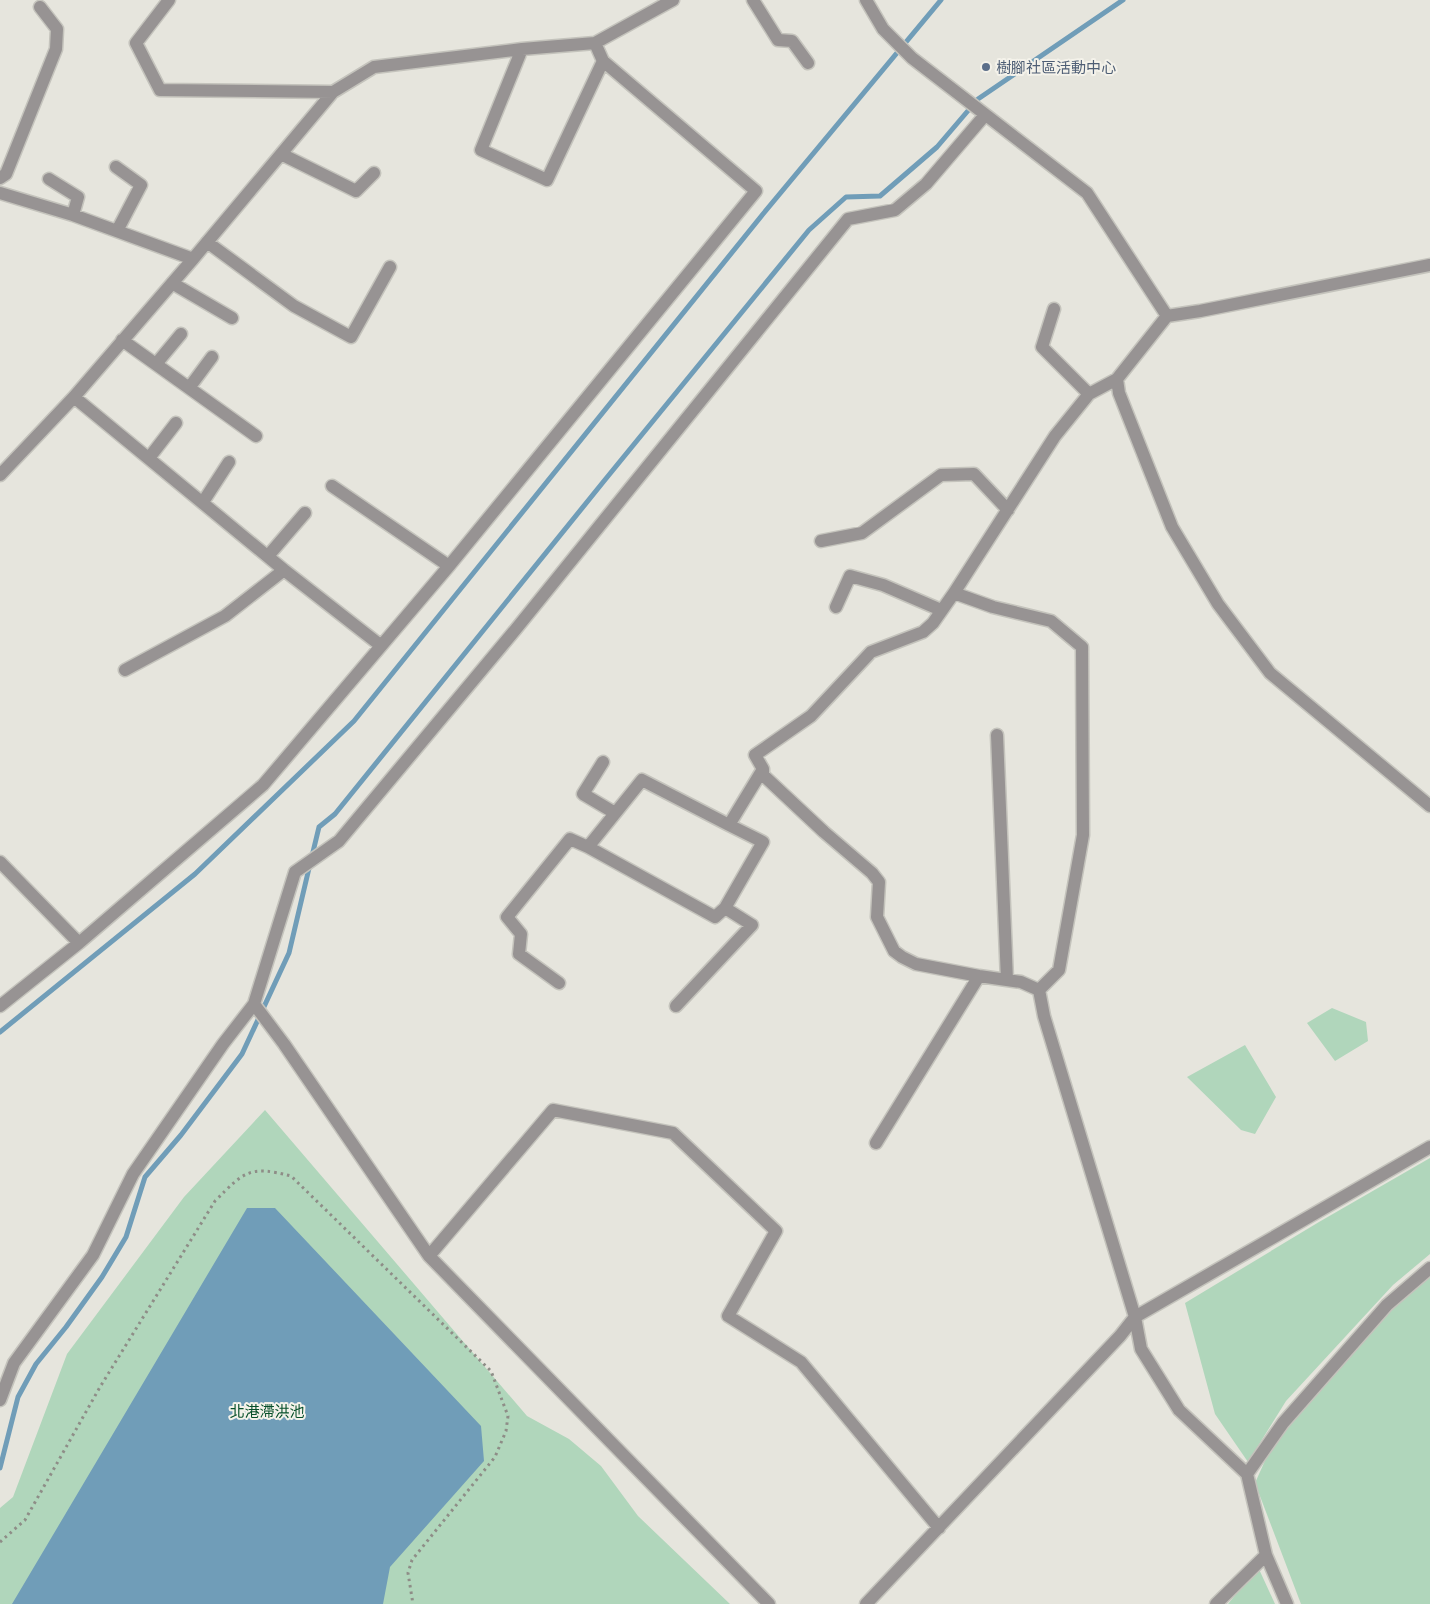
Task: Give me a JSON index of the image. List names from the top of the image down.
{
  "parks": ["北港滯洪池"],
  "places": ["樹腳社區活動中心"]
}
